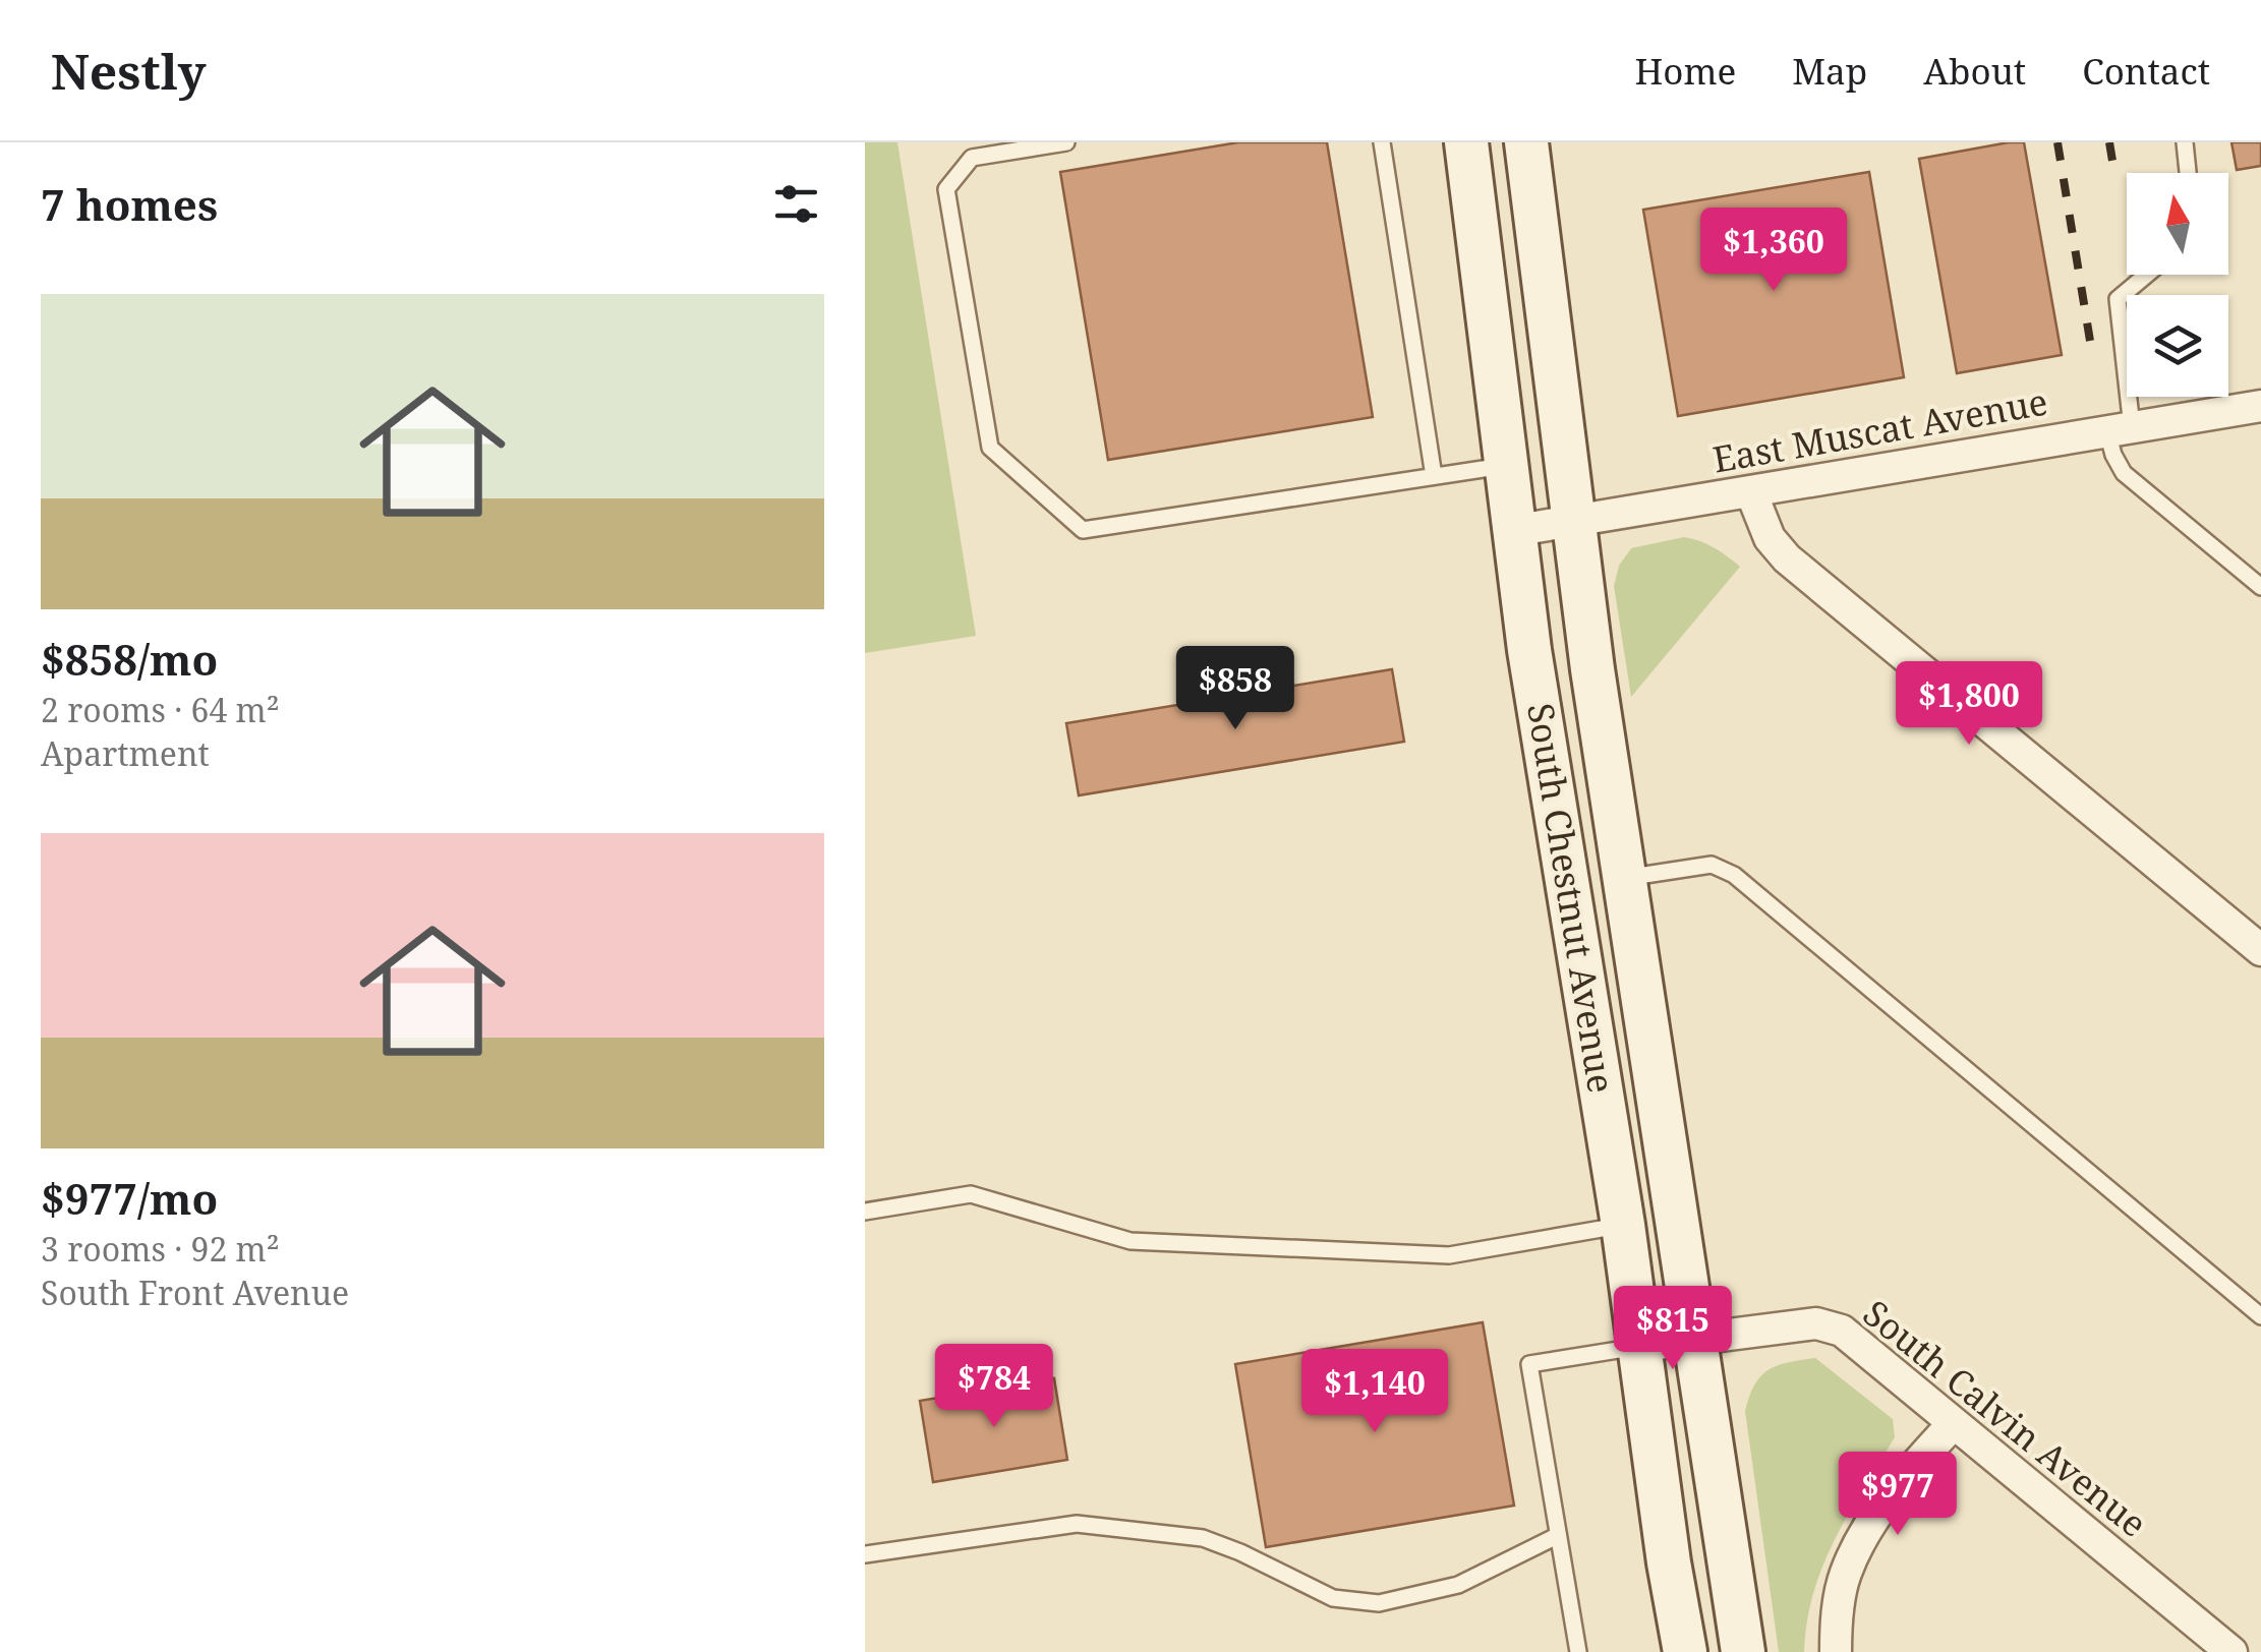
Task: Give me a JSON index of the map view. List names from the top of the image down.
{
  "streets": {
    "main road": ["South Chestnut Avenue"],
    "street": ["East Muscat Avenue", "South Calvin Avenue"]
  },
  "crossings": [
    ["East Muscat Avenue", "South Chestnut Avenue"],
    ["South Chestnut Avenue", "South Calvin Avenue"]
  ],
  "north": "top",
  "page": {
    "header": "Nestly",
    "nav": [
      "Home",
      "Map",
      "About",
      "Contact"
    ],
    "heading": "7 homes",
    "price": [
      "$1,360",
      "$858",
      "$1,800",
      "$815",
      "$784",
      "$1,140",
      "$977"
    ],
    "list": [
      {
        "name": "$858/mo",
        "note": "2 rooms · 64 m² · Apartment"
      },
      {
        "name": "$977/mo",
        "note": "3 rooms · 92 m² · South Front Avenue"
      }
    ]
  }
}
